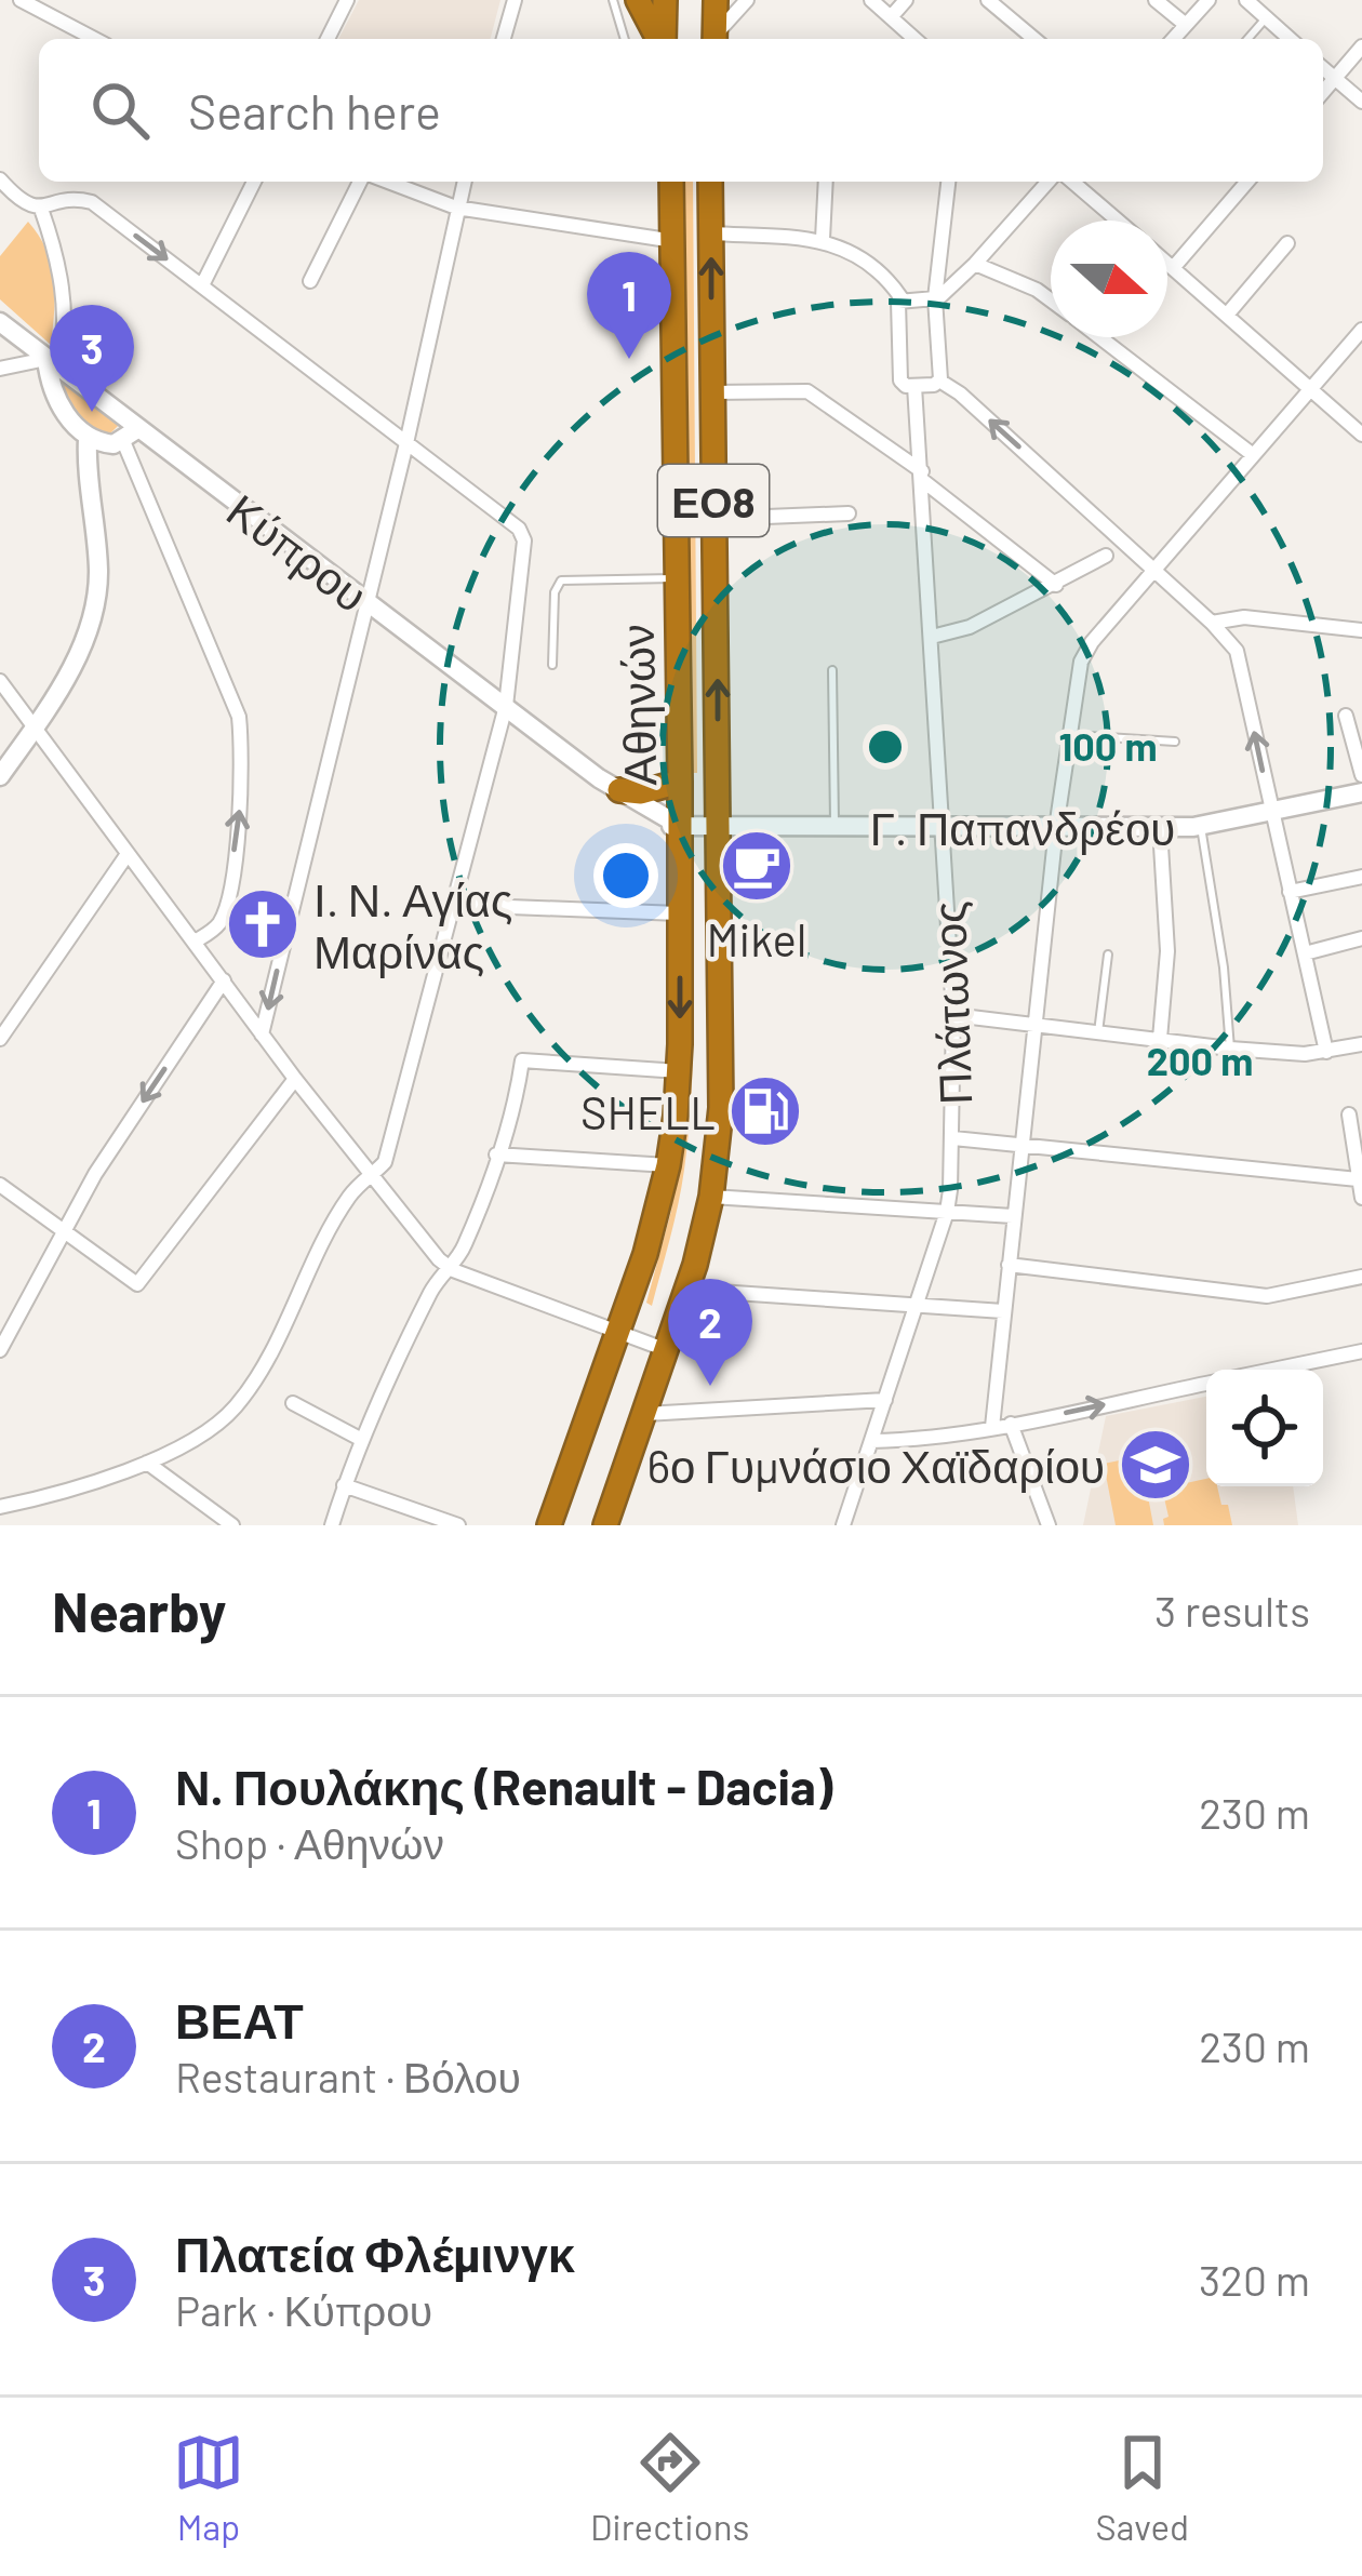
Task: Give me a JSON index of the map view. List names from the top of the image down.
{
  "streets": {
    "highway": ["ΕΟ8", "Αθηνών"],
    "street": ["Κύπρου", "Γ. Παπανδρέου", "Πλάτωνος"]
  },
  "crossings": [
    ["Κύπρου", "Αθηνών"],
    ["Κύπρου", "Γ. Παπανδρέου"],
    ["Αθηνών", "Γ. Παπανδρέου"],
    ["Γ. Παπανδρέου", "Πλάτωνος"]
  ],
  "places": {
    "cafe": ["Mikel"],
    "church": ["Ι. Ν. Αγίας Μαρίνας"],
    "fuel station": ["SHELL"],
    "school or university": ["6ο Γυμνάσιο Χαϊδαρίου"]
  },
  "north": "right",
  "page": {
    "search": "Search here",
    "pins": ["1", "3", "2"],
    "heading": ["Nearby", "3 results"],
    "list": [
      {
        "mark": "1",
        "name": "Ν. Πουλάκης (Renault - Dacia)",
        "note": "Shop · Αθηνών",
        "value": "230 m"
      },
      {
        "mark": "2",
        "name": "ΒΕΑΤ",
        "note": "Restaurant · Βόλου",
        "value": "230 m"
      },
      {
        "mark": "3",
        "name": "Πλατεία Φλέμινγκ",
        "note": "Park · Κύπρου",
        "value": "320 m"
      }
    ],
    "nav": ["Map", "Directions", "Saved"]
  },
  "rings": ["100 m", "200 m"]
}
